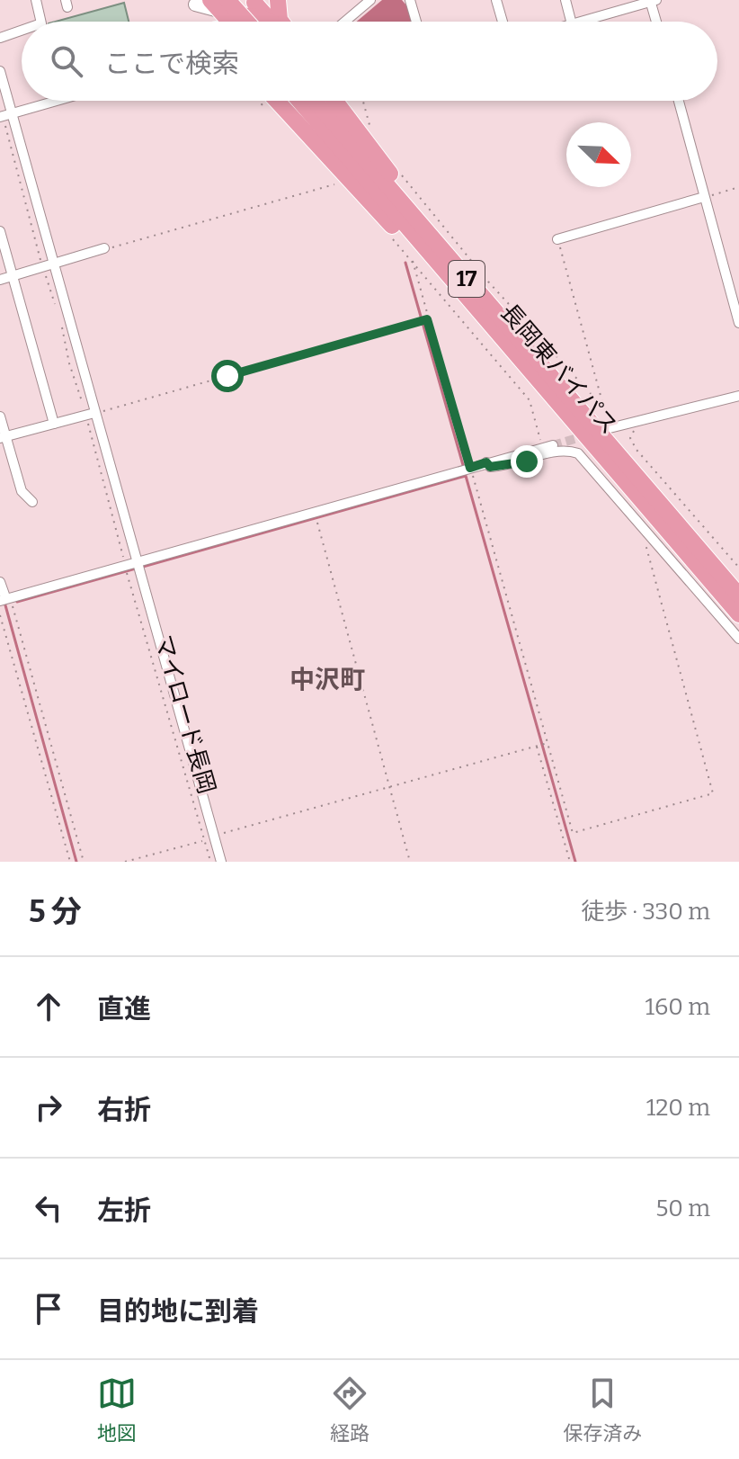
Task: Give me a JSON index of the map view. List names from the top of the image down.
{
  "streets": {
    "highway": ["17", "長岡東バイパス"],
    "path": ["マイロード長岡"]
  },
  "crossings": [
    ["17", "長岡東バイパス"]
  ],
  "districts": ["中沢町"],
  "north": "bottom right",
  "page": {
    "search": "ここで検索",
    "heading": ["5 分", "徒歩 · 330 m"],
    "list": [
      ["直進", "160 m"],
      ["右折", "120 m"],
      ["左折", "50 m"],
      "目的地に到着"
    ],
    "nav": ["地図", "経路", "保存済み"]
  }
}
